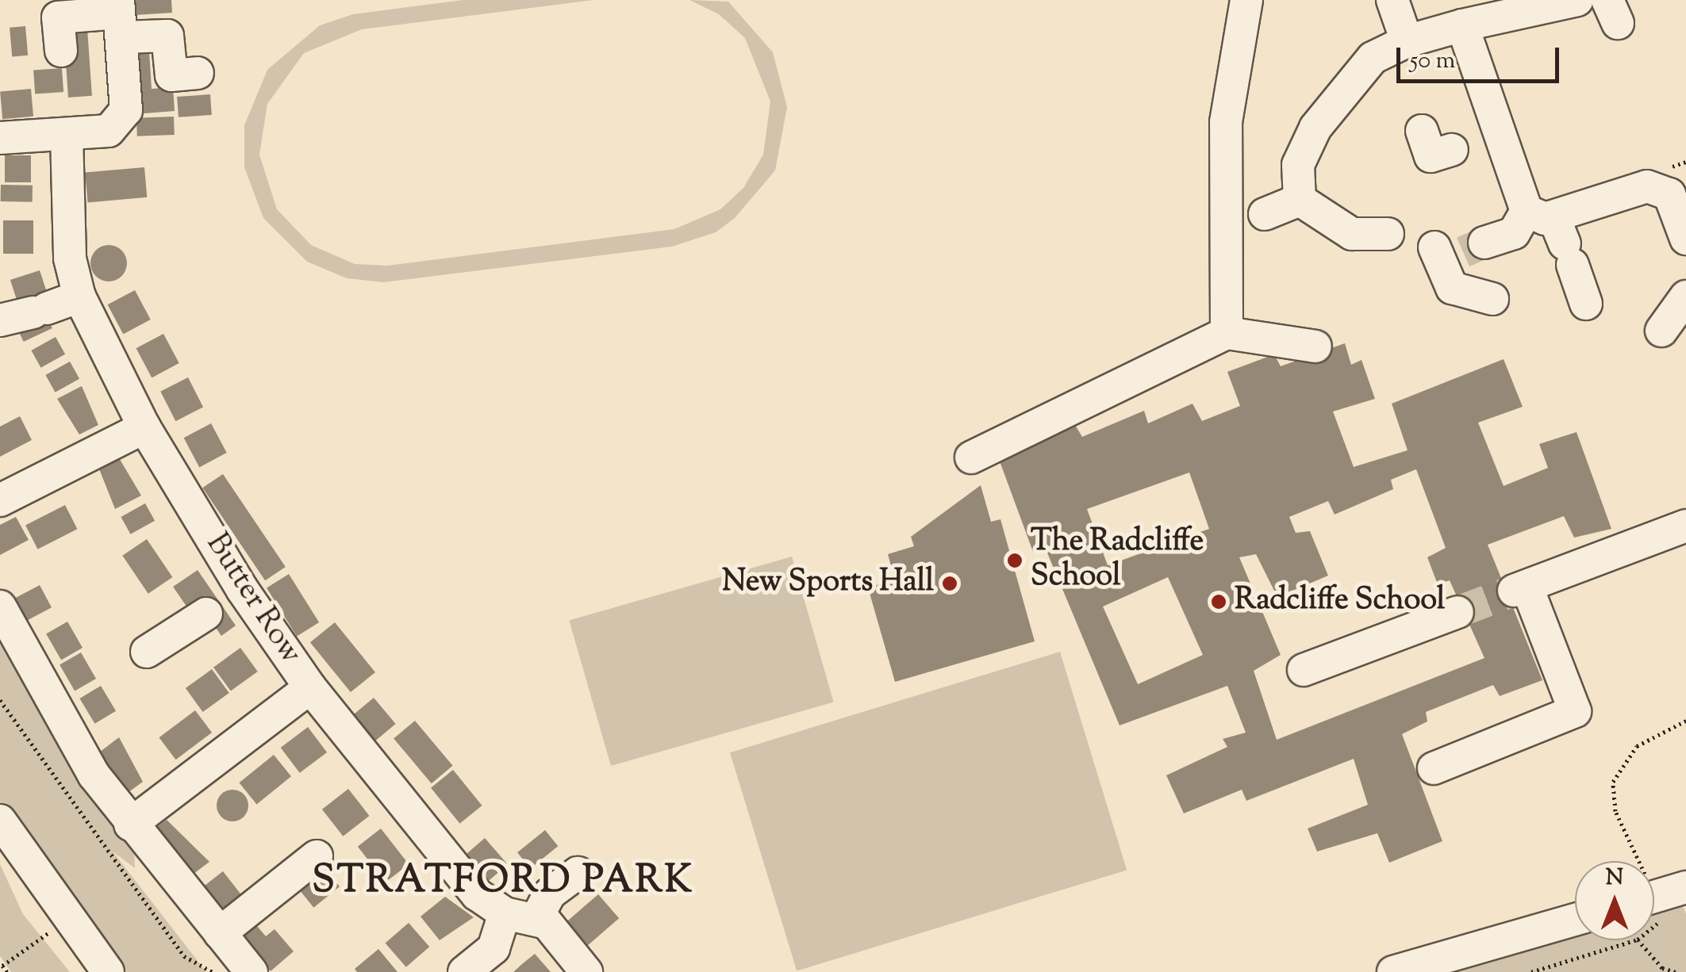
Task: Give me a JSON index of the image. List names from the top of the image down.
{
  "streets": {
    "street": ["Butter Row"]
  },
  "districts": ["STRATFORD PARK"],
  "places": ["The Radcliffe School", "New Sports Hall", "Radcliffe School"],
  "scale_bar": "50 m",
  "north": "top"
}
